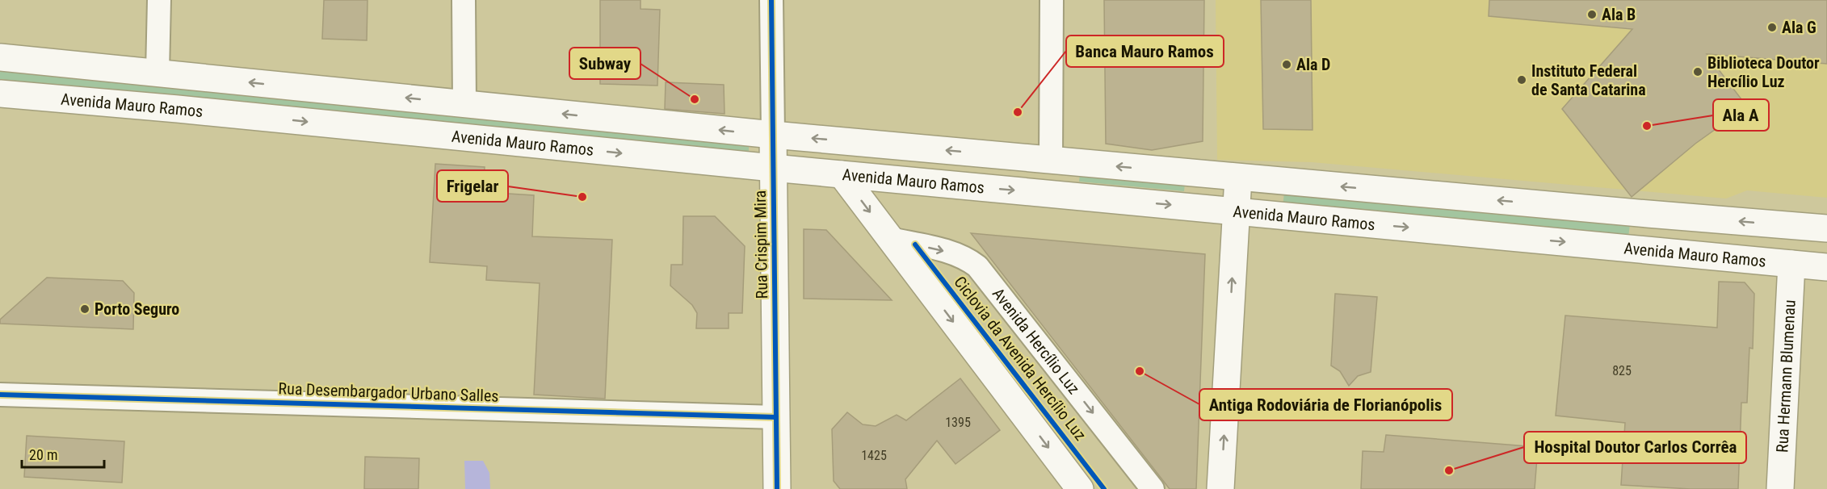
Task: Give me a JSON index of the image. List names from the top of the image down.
{
  "streets": {
    "main road": ["Avenida Mauro Ramos", "Rua Crispim Mira", "Rua Hermann Blumenau"],
    "street": ["Avenida Hercílio Luz", "Rua Desembargador Urbano Salles"],
    "cycle path": ["Ciclovia da Avenida Hercílio Luz"]
  },
  "crossings": [
    ["Avenida Mauro Ramos", "Rua Crispim Mira"],
    ["Avenida Mauro Ramos", "Rua Hermann Blumenau"],
    ["Rua Crispim Mira", "Rua Desembargador Urbano Salles"]
  ],
  "one_way": ["Avenida Hercílio Luz"],
  "places": [
    "Ala B",
    "Ala G",
    "Ala D",
    "Biblioteca Doutor Hercílio Luz",
    "Instituto Federal de Santa Catarina",
    "Subway",
    "Banca Mauro Ramos",
    "Ala A",
    "Frigelar",
    "Porto Seguro",
    "Antiga Rodoviária de Florianópolis",
    "Hospital Doutor Carlos Corrêa"
  ],
  "house_numbers": ["825", "1395", "1425"],
  "scale_bar": "20 m"
}
